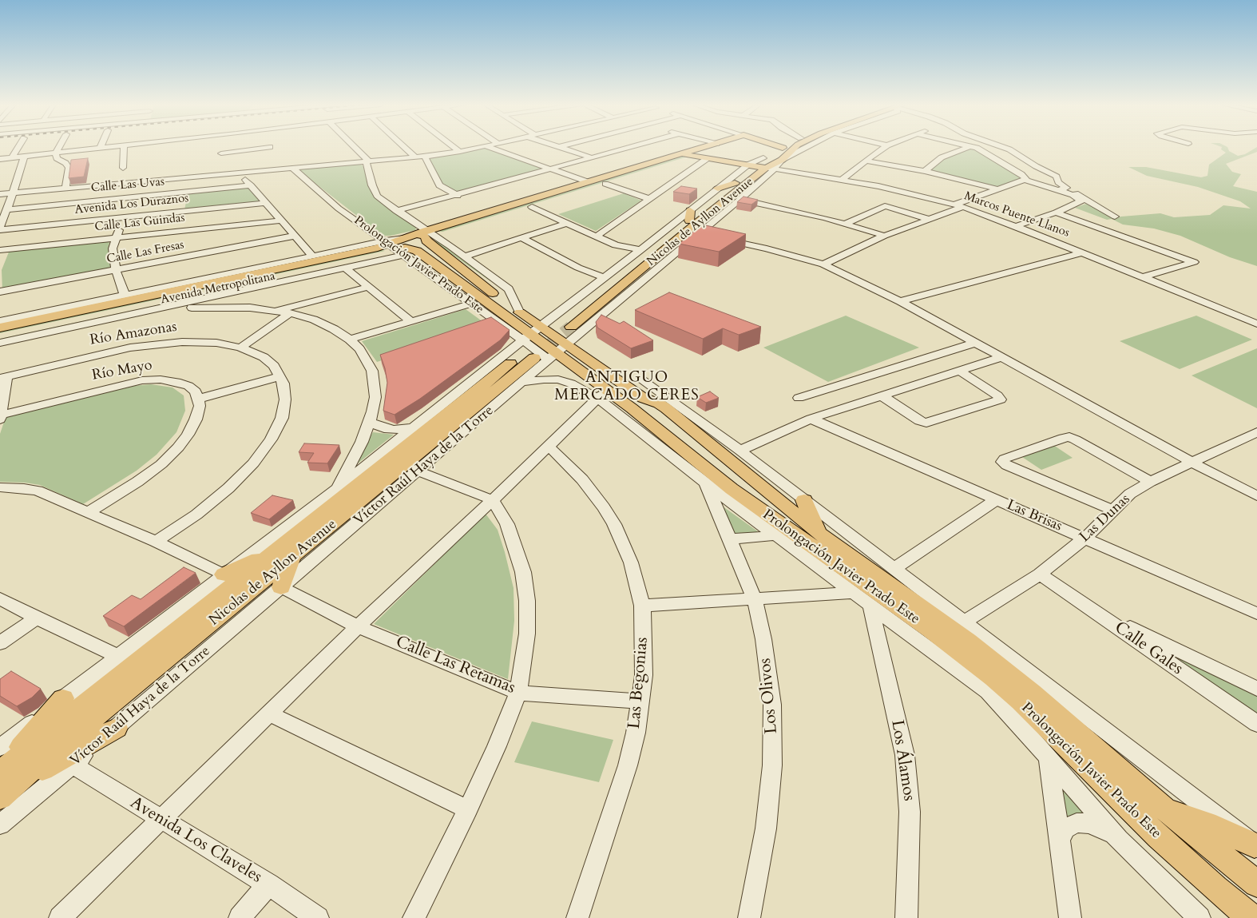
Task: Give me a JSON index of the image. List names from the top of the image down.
{
  "streets": {
    "main road": [
      "Marcos Puente Llanos",
      "Nicolas de Ayllon Avenue",
      "Prolongación Javier Prado Este",
      "Avenida Metropolitana"
    ],
    "street": [
      "Calle Las Uvas",
      "Avenida Los Duraznos",
      "Calle Las Guindas",
      "Calle Las Fresas",
      "Río Amazonas",
      "Río Mayo",
      "Víctor Raúl Haya de la Torre",
      "Las Brisas",
      "Las Dunas",
      "Calle Gales",
      "Calle Las Retamas",
      "Las Begonias",
      "Los Olivos",
      "Los Álamos",
      "Avenida Los Claveles"
    ]
  },
  "crossings": [
    ["Marcos Puente Llanos", "Nicolas de Ayllon Avenue"],
    ["Marcos Puente Llanos", "Víctor Raúl Haya de la Torre"],
    ["Nicolas de Ayllon Avenue", "Prolongación Javier Prado Este"],
    ["Nicolas de Ayllon Avenue", "Víctor Raúl Haya de la Torre"],
    ["Prolongación Javier Prado Este", "Avenida Metropolitana"],
    ["Prolongación Javier Prado Este", "Víctor Raúl Haya de la Torre"],
    ["Prolongación Javier Prado Este", "Las Dunas"],
    ["Prolongación Javier Prado Este", "Los Olivos"],
    ["Prolongación Javier Prado Este", "Los Álamos"],
    ["Víctor Raúl Haya de la Torre", "Calle Las Retamas"],
    ["Víctor Raúl Haya de la Torre", "Avenida Los Claveles"],
    ["Las Brisas", "Las Dunas"],
    ["Las Dunas", "Calle Gales"],
    ["Calle Las Retamas", "Las Begonias"]
  ],
  "districts": ["ANTIGUO MERCADO CERES"]
}
